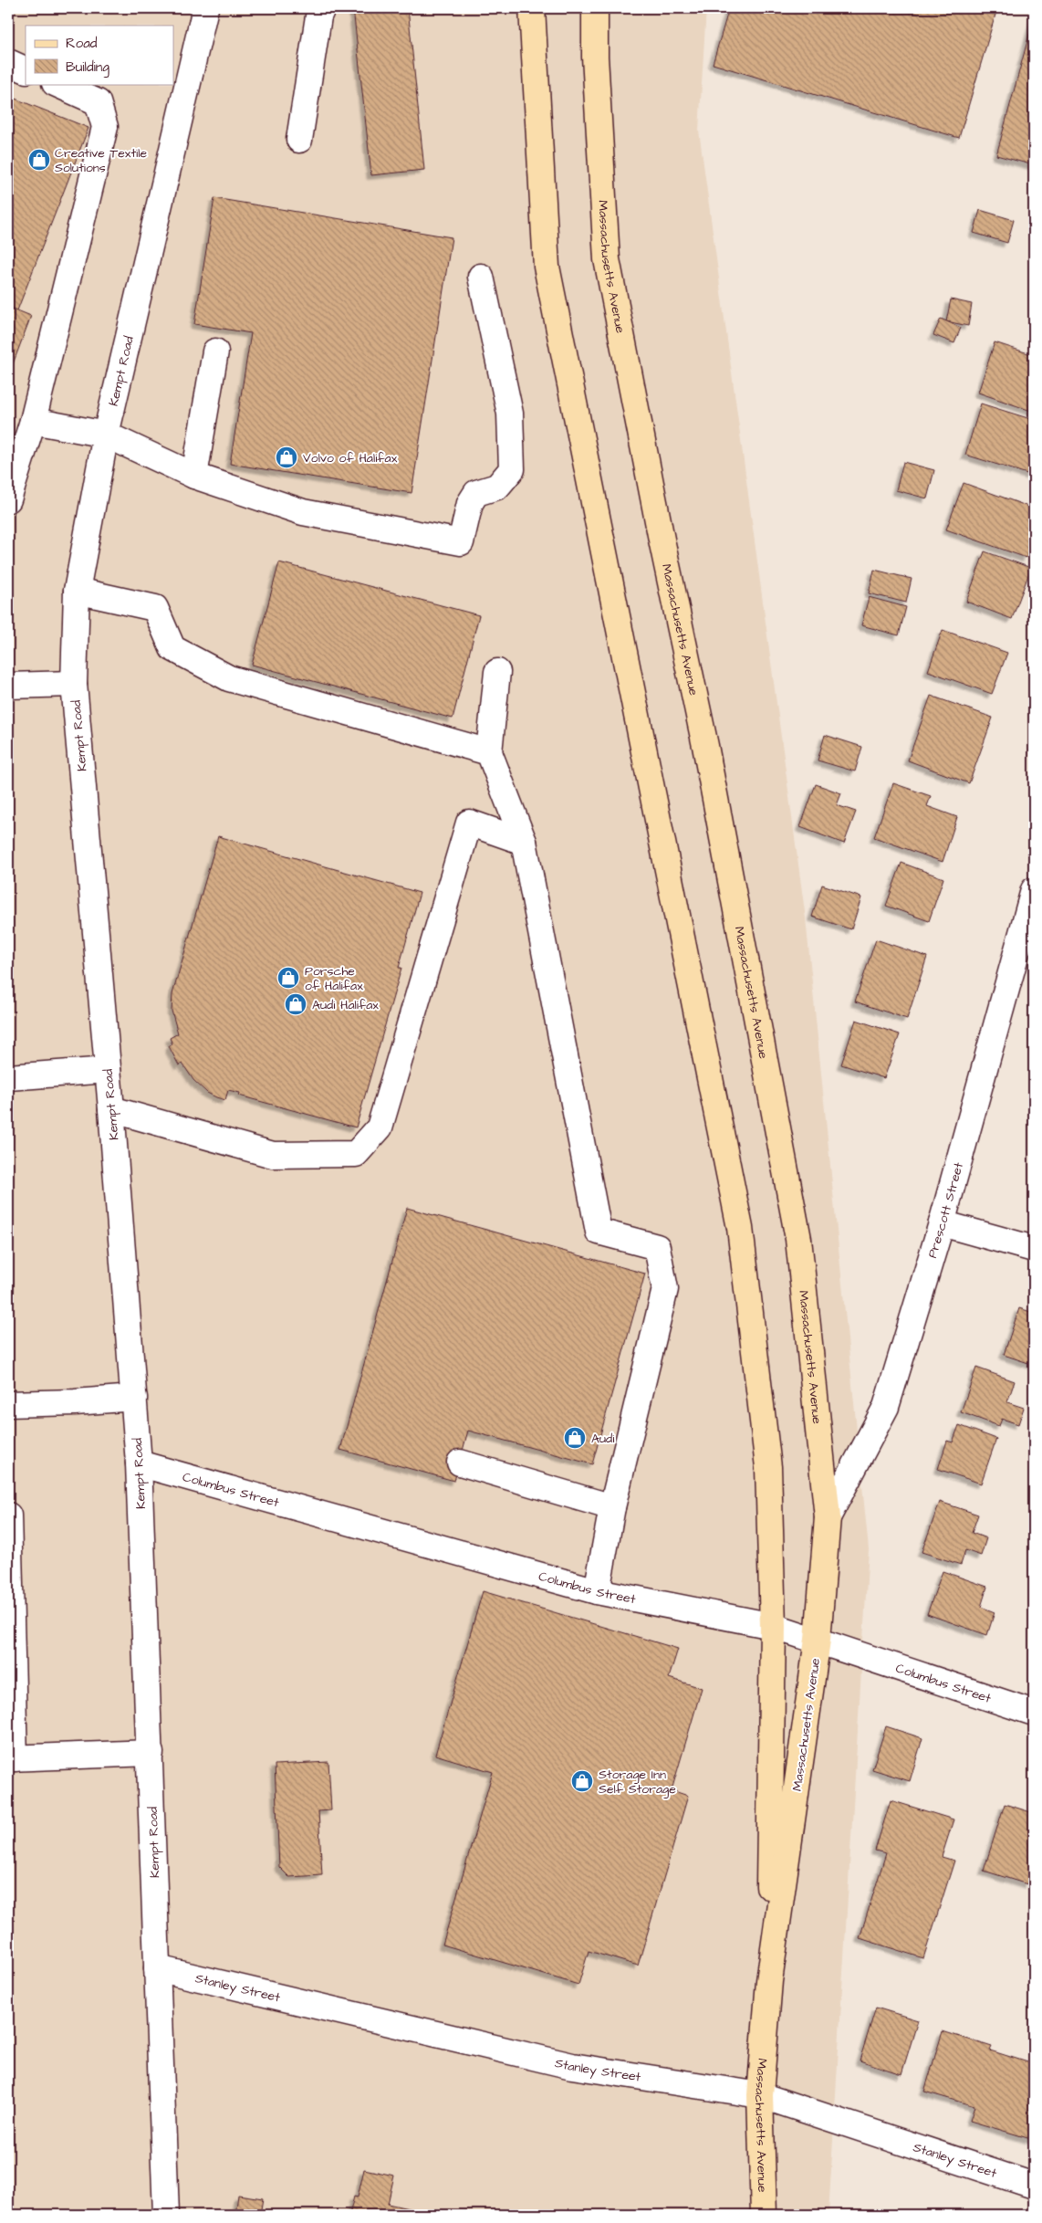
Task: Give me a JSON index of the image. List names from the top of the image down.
{
  "streets": {
    "main road": ["Massachusetts Avenue"],
    "street": [
      "Kempt Road",
      "Prescott Street",
      "Columbus Street",
      "Stanley Street"
    ]
  },
  "crossings": [
    ["Massachusetts Avenue", "Prescott Street"],
    ["Massachusetts Avenue", "Columbus Street"],
    ["Massachusetts Avenue", "Stanley Street"],
    ["Kempt Road", "Columbus Street"],
    ["Kempt Road", "Stanley Street"]
  ],
  "places": {
    "shop": [
      "Creative Textile Solutions",
      "Volvo of Halifax",
      "Porsche of Halifax",
      "Audi Halifax",
      "Audi",
      "Storage Inn Self Storage"
    ]
  },
  "legend": ["Road", "Building"]
}
